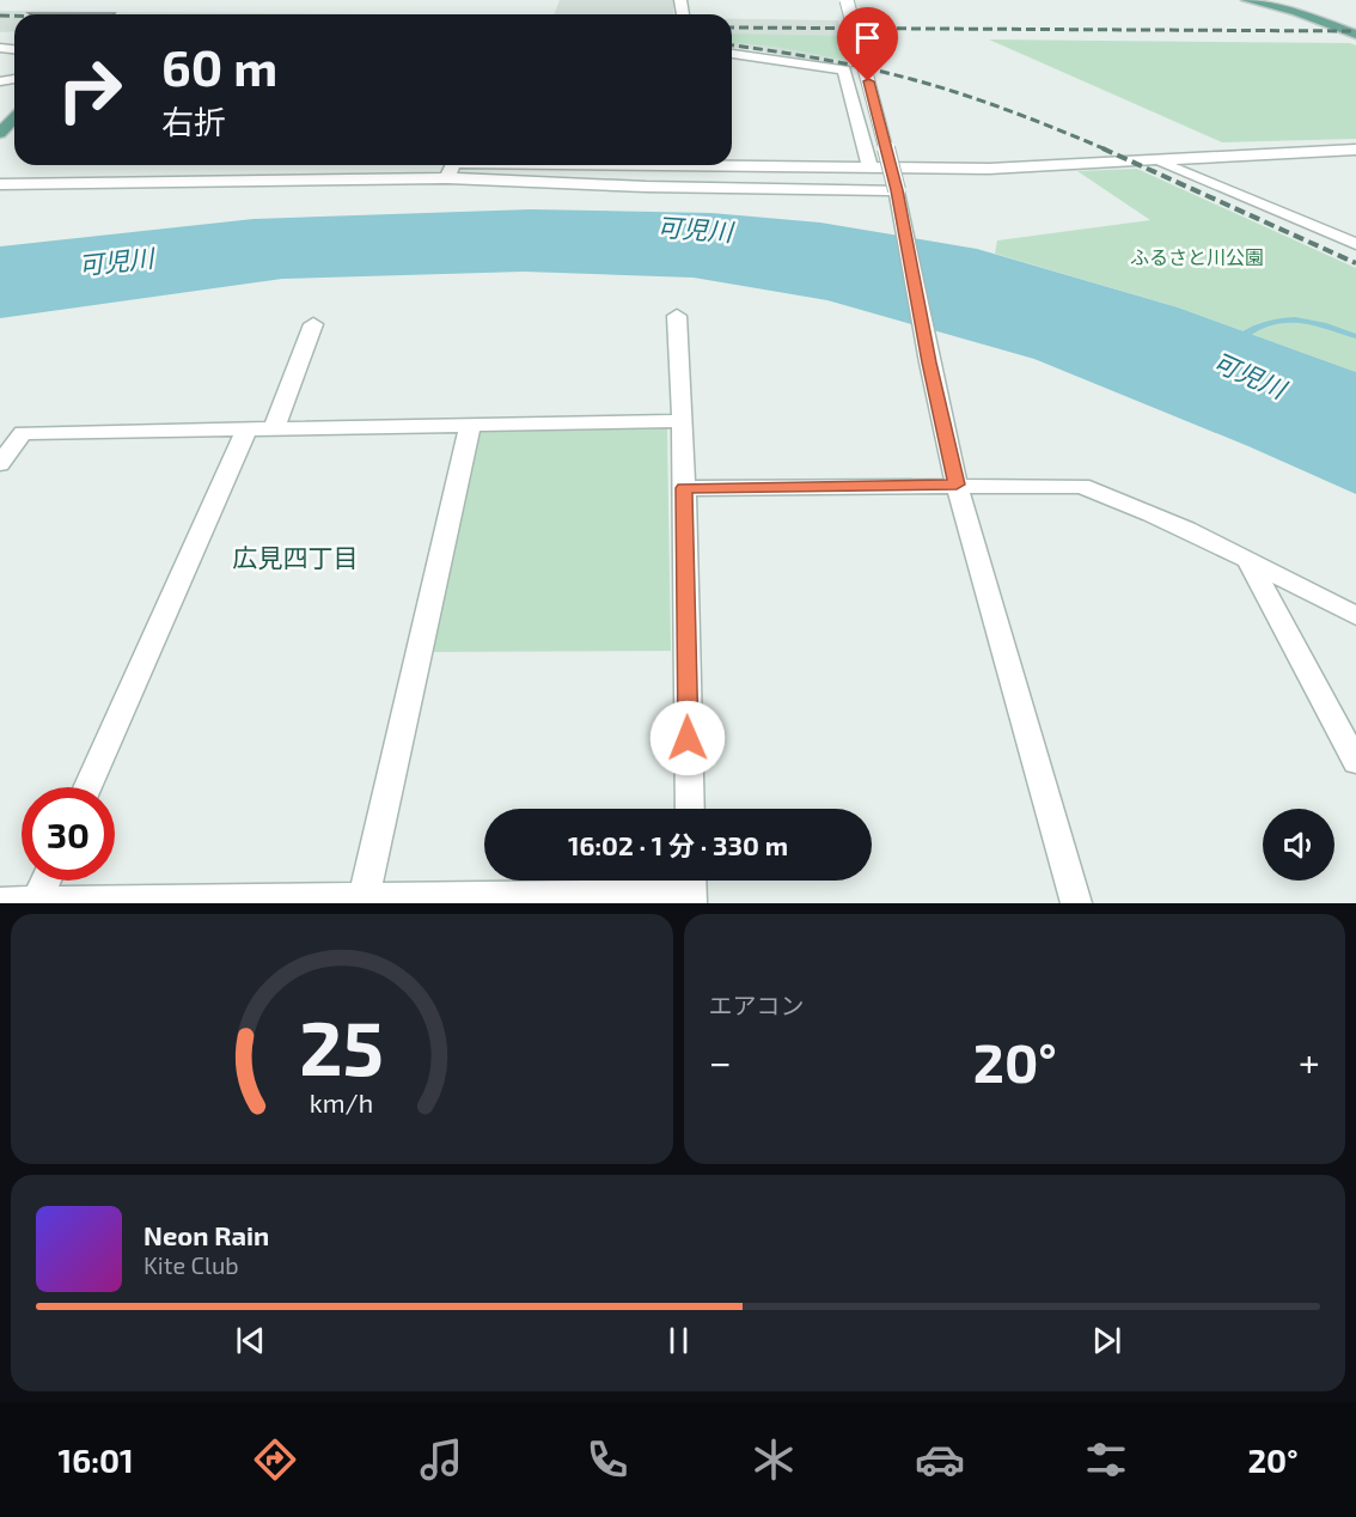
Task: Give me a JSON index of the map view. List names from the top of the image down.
{
  "districts": ["広見四丁目"],
  "water": ["可児川"],
  "parks": ["ふるさと川公園"],
  "page": {
    "turn": ["60 m", "右折"],
    "limit": "30",
    "trip": "16:02 · 1 分 · 330 m",
    "tile": "エアコン",
    "heat": ["−", "20°", "+"],
    "song": ["Neon Rain", "Kite Club"],
    "tabs": ["16:01", "20°"],
    "gauge": ["25", "km/h"]
  }
}
